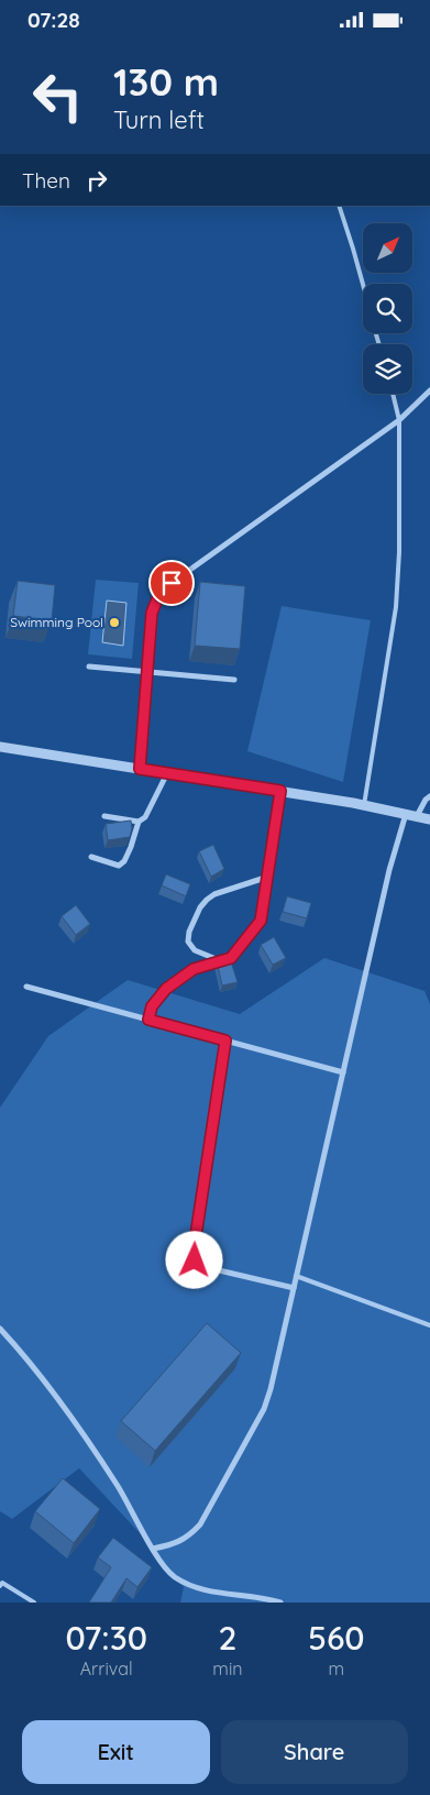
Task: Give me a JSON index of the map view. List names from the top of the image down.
{
  "places": ["Swimming Pool"],
  "north": "top right",
  "page": {
    "status": "07:28",
    "turn": ["130 m", "Turn left"],
    "then": "Then",
    "eta": [
      "07:30",
      "Arrival",
      "2",
      "min",
      "560",
      "m"
    ],
    "buttons": ["Exit", "Share"]
  }
}
